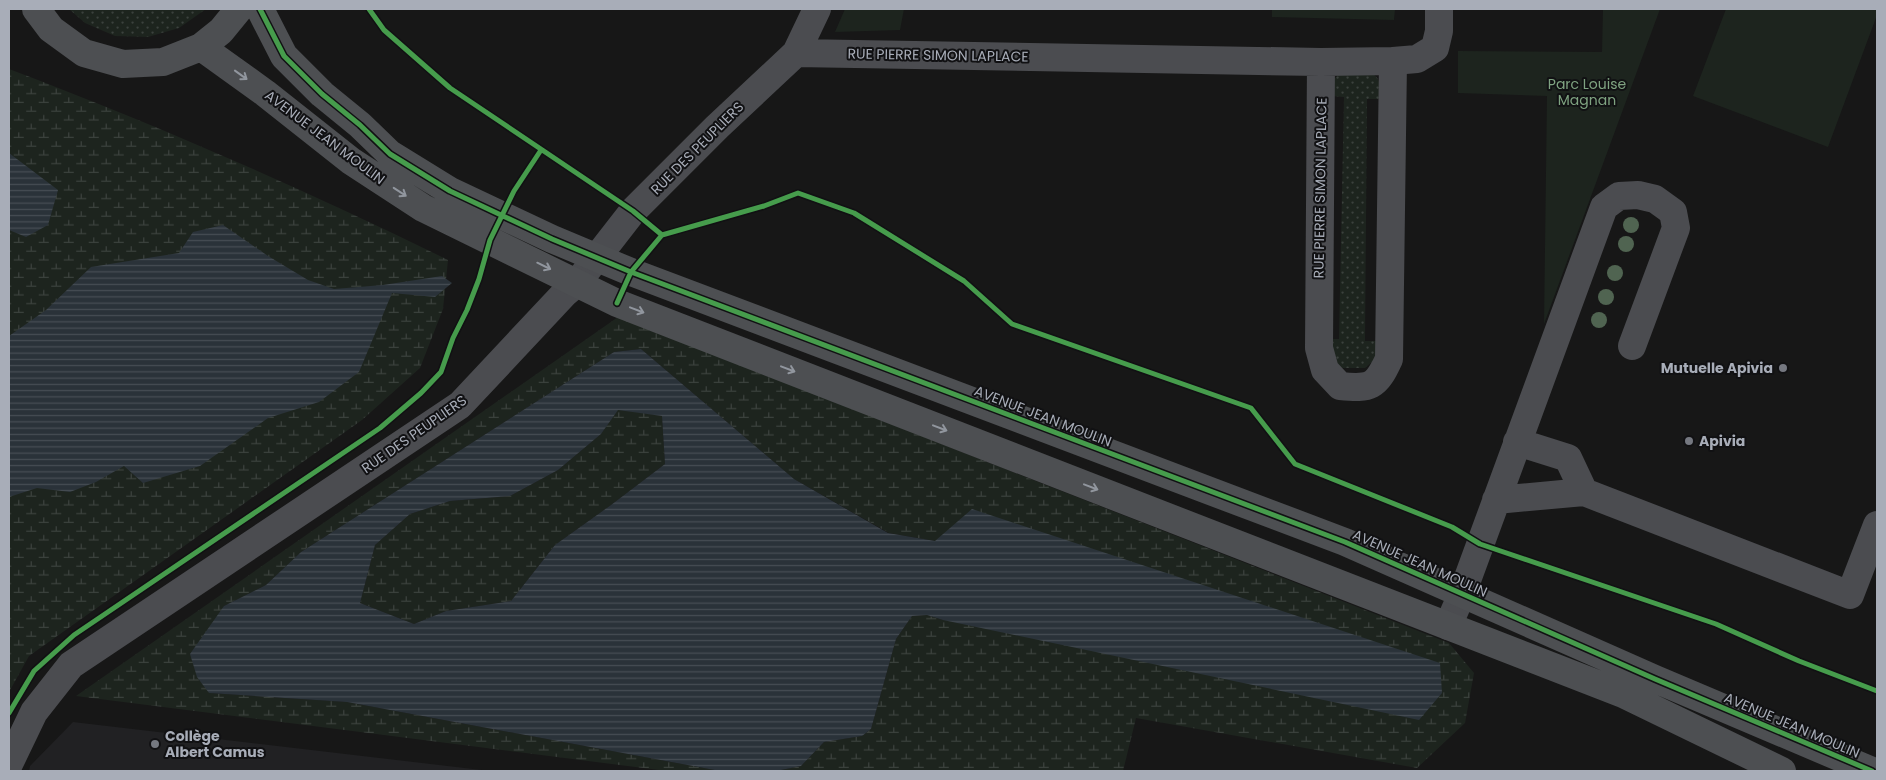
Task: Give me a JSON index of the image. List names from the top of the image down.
{
  "streets": {
    "main road": ["AVENUE JEAN MOULIN"],
    "street": ["RUE PIERRE SIMON LAPLACE", "RUE DES PEUPLIERS"]
  },
  "crossings": [
    ["RUE PIERRE SIMON LAPLACE", "RUE DES PEUPLIERS"],
    ["AVENUE JEAN MOULIN", "RUE DES PEUPLIERS"]
  ],
  "parks": ["Parc Louise Magnan"],
  "places": ["Mutuelle Apivia", "Apivia", "Collège Albert Camus"]
}
